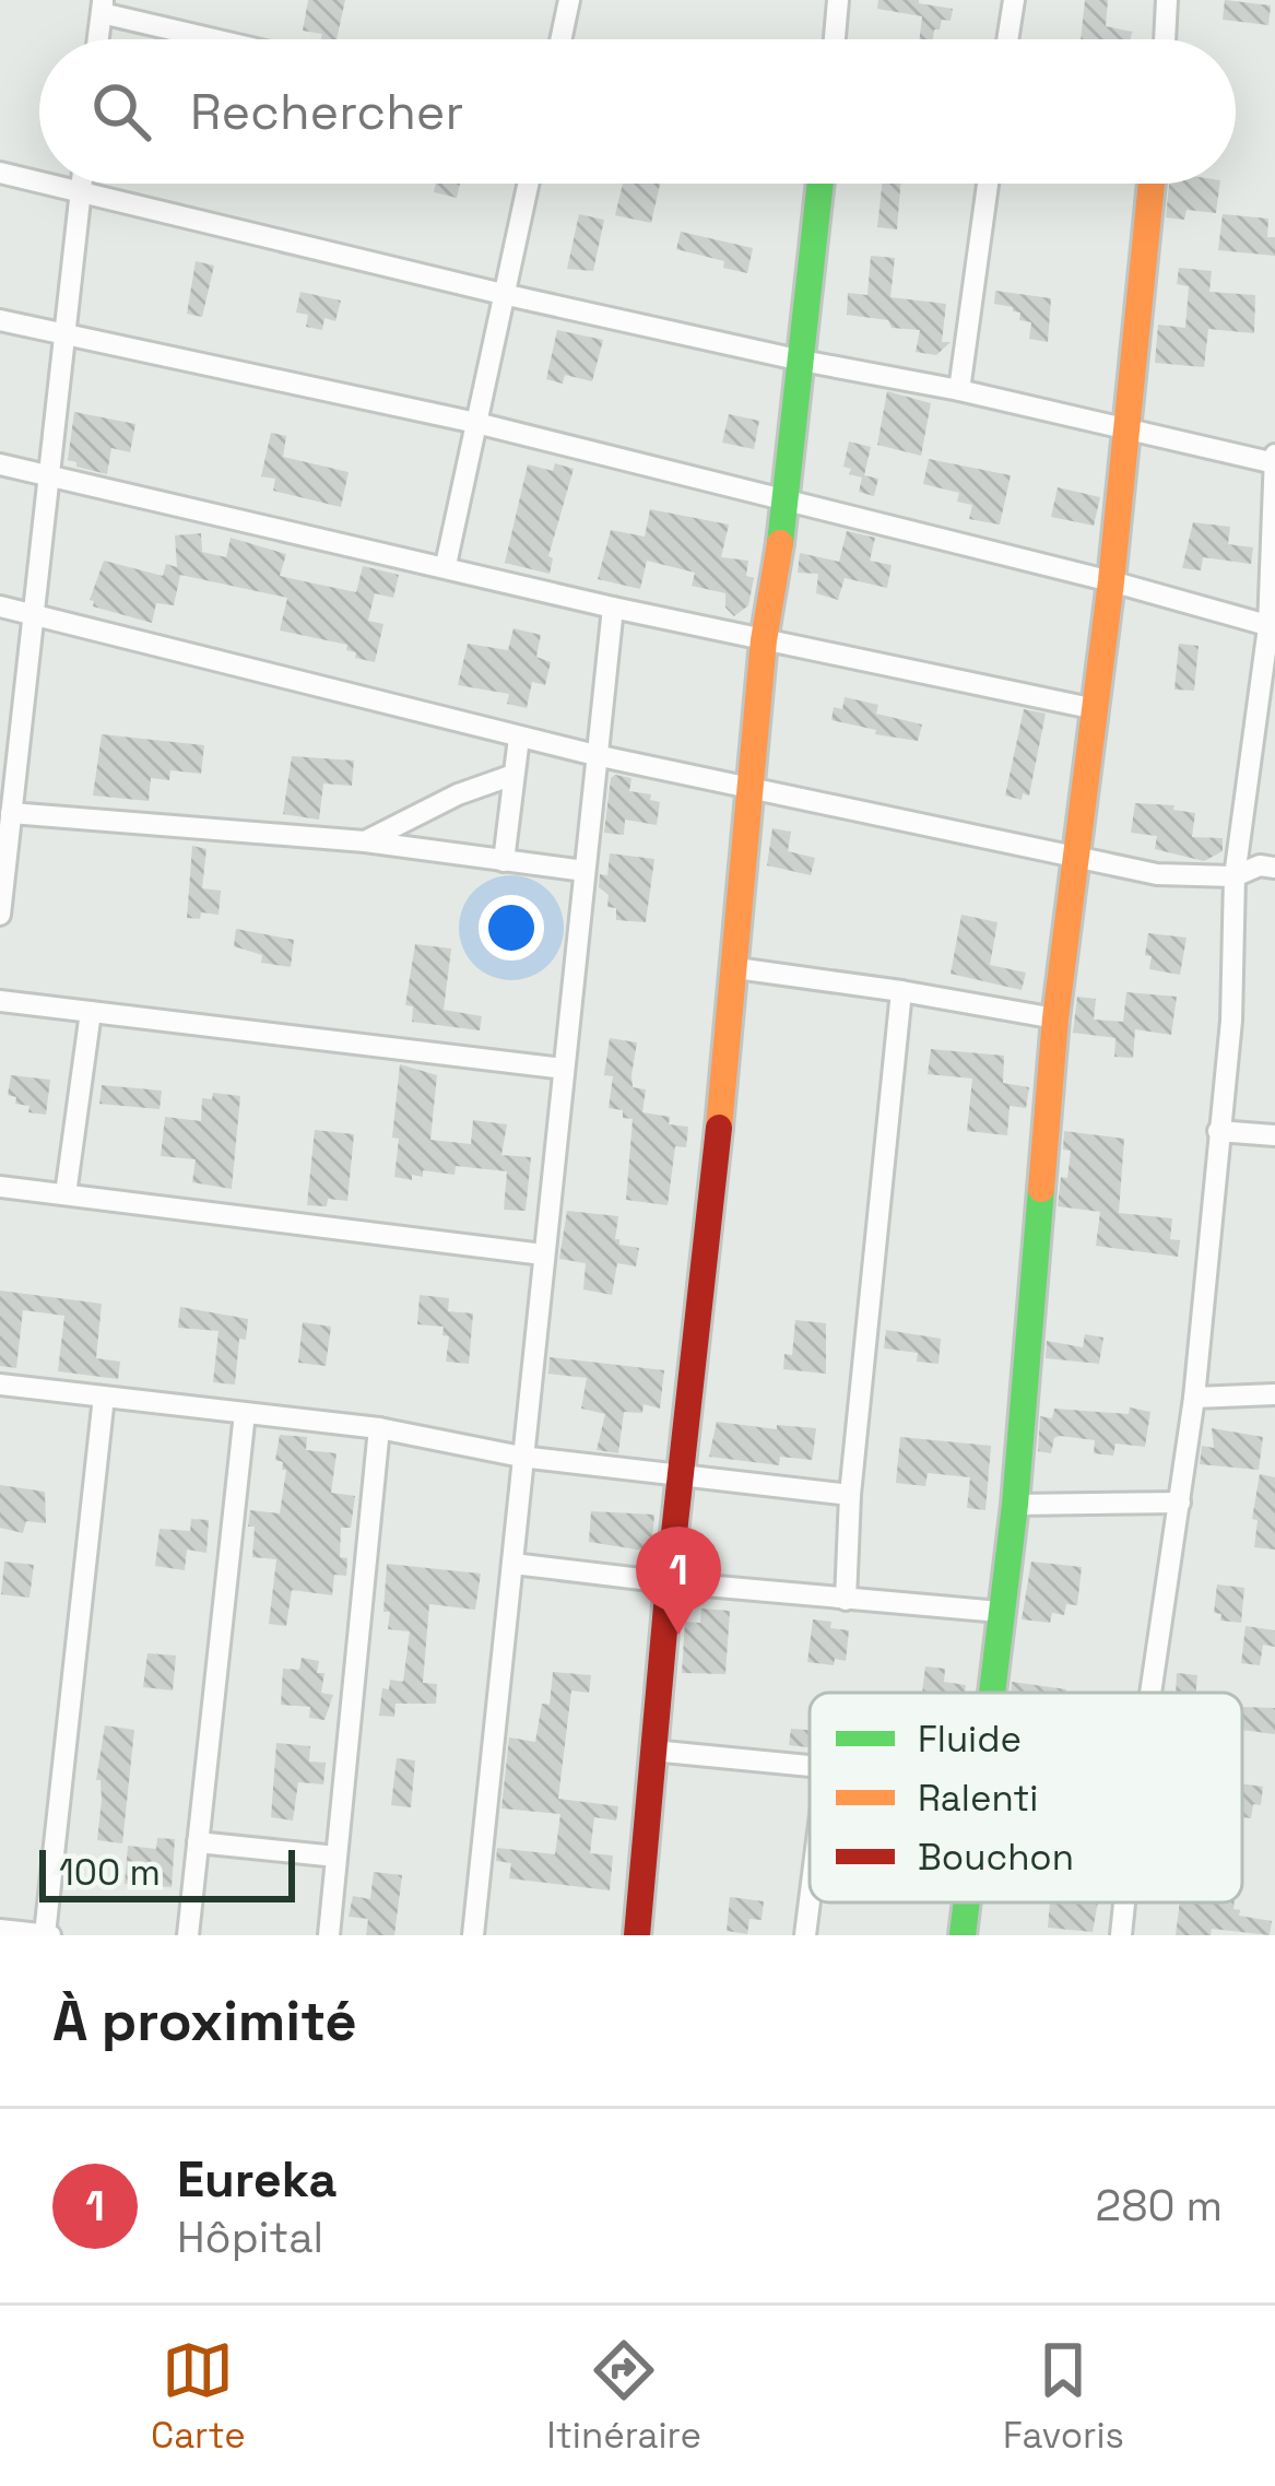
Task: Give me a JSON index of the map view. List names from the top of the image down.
{
  "legend": ["Fluide", "Ralenti", "Bouchon"],
  "scale_bar": "100 m",
  "page": {
    "search": "Rechercher",
    "pins": "1",
    "scale": "100 m",
    "heading": "À proximité",
    "list": [
      {
        "mark": "1",
        "name": "Eureka",
        "note": "Hôpital",
        "value": "280 m"
      }
    ],
    "nav": ["Carte", "Itinéraire", "Favoris"]
  }
}
